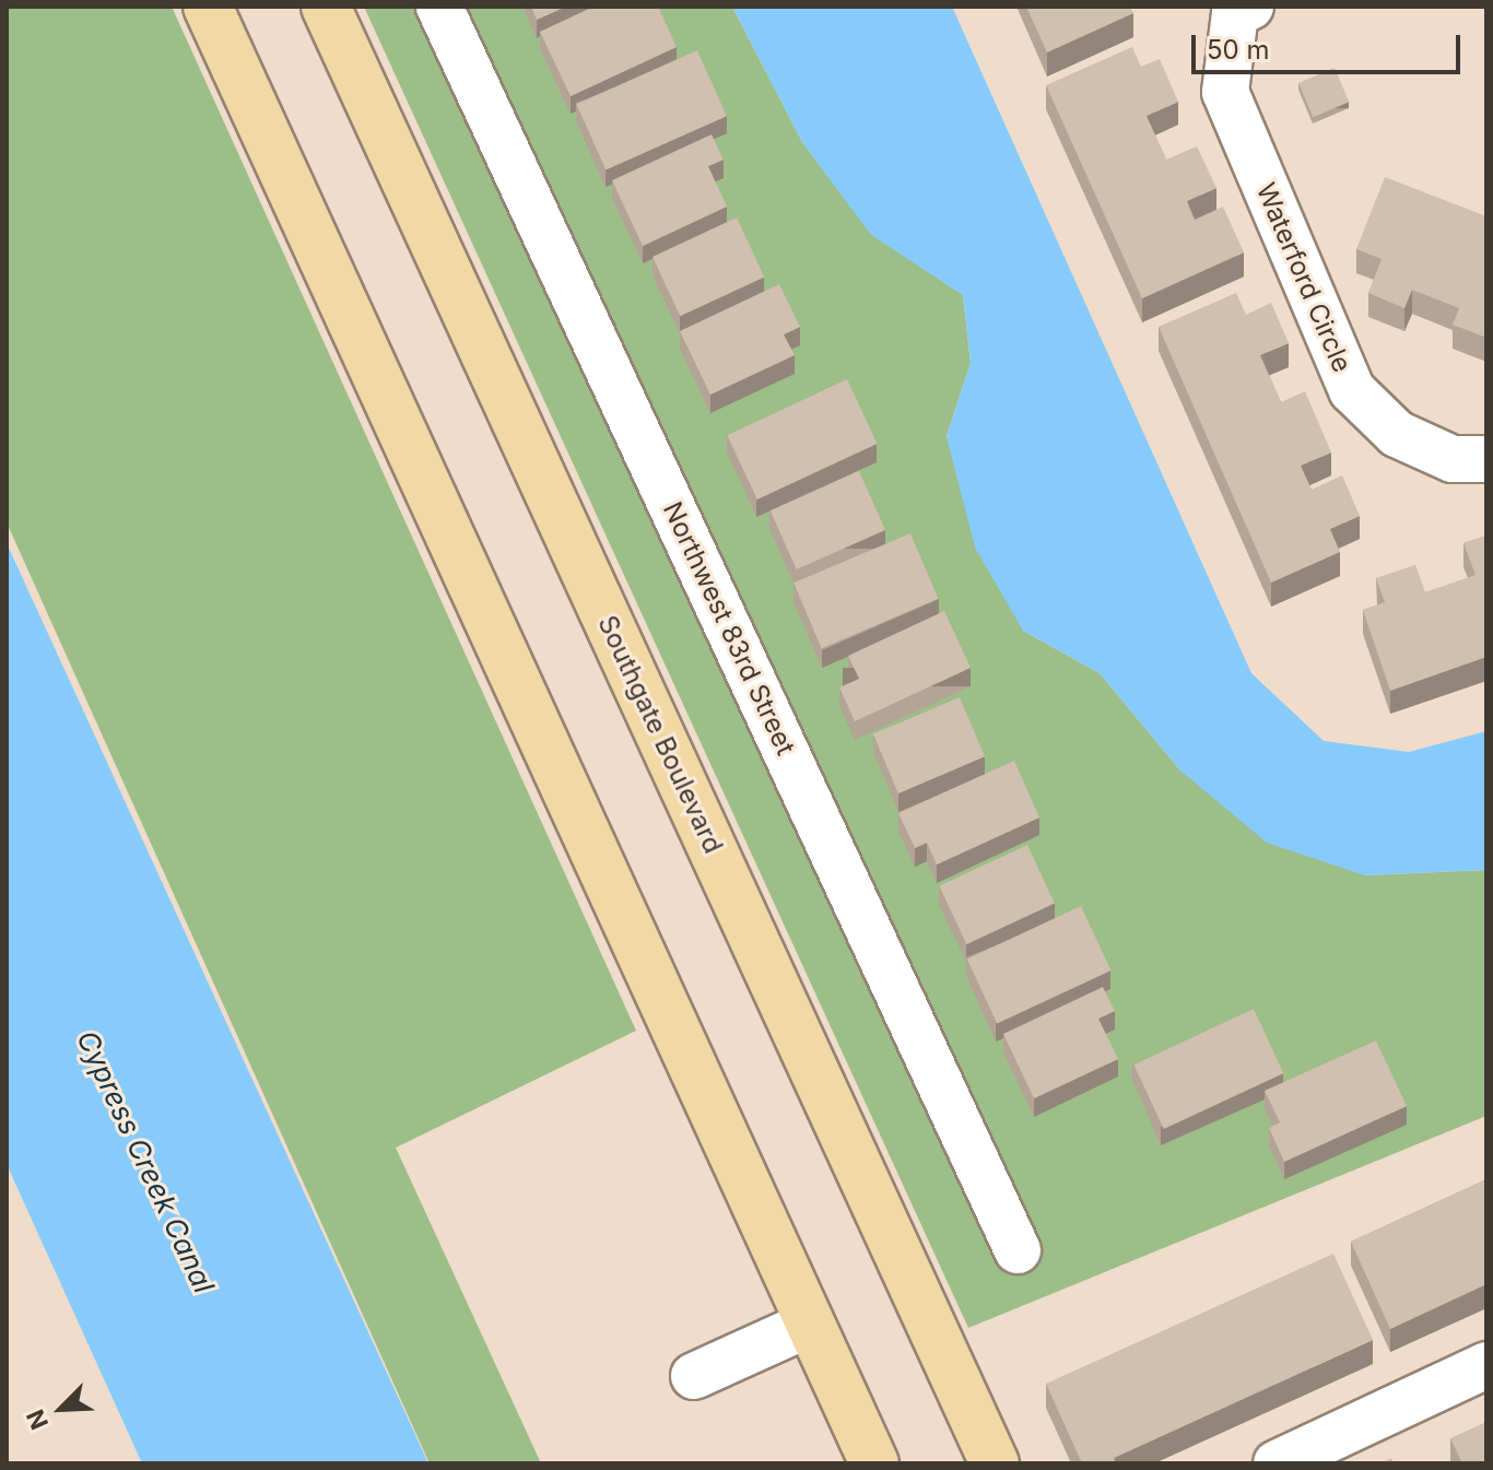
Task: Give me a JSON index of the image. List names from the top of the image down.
{
  "streets": {
    "main road": ["Southgate Boulevard"],
    "street": ["Waterford Circle", "Northwest 83rd Street"]
  },
  "water": ["Cypress Creek Canal"],
  "scale_bar": "50 m",
  "north": "bottom left"
}
